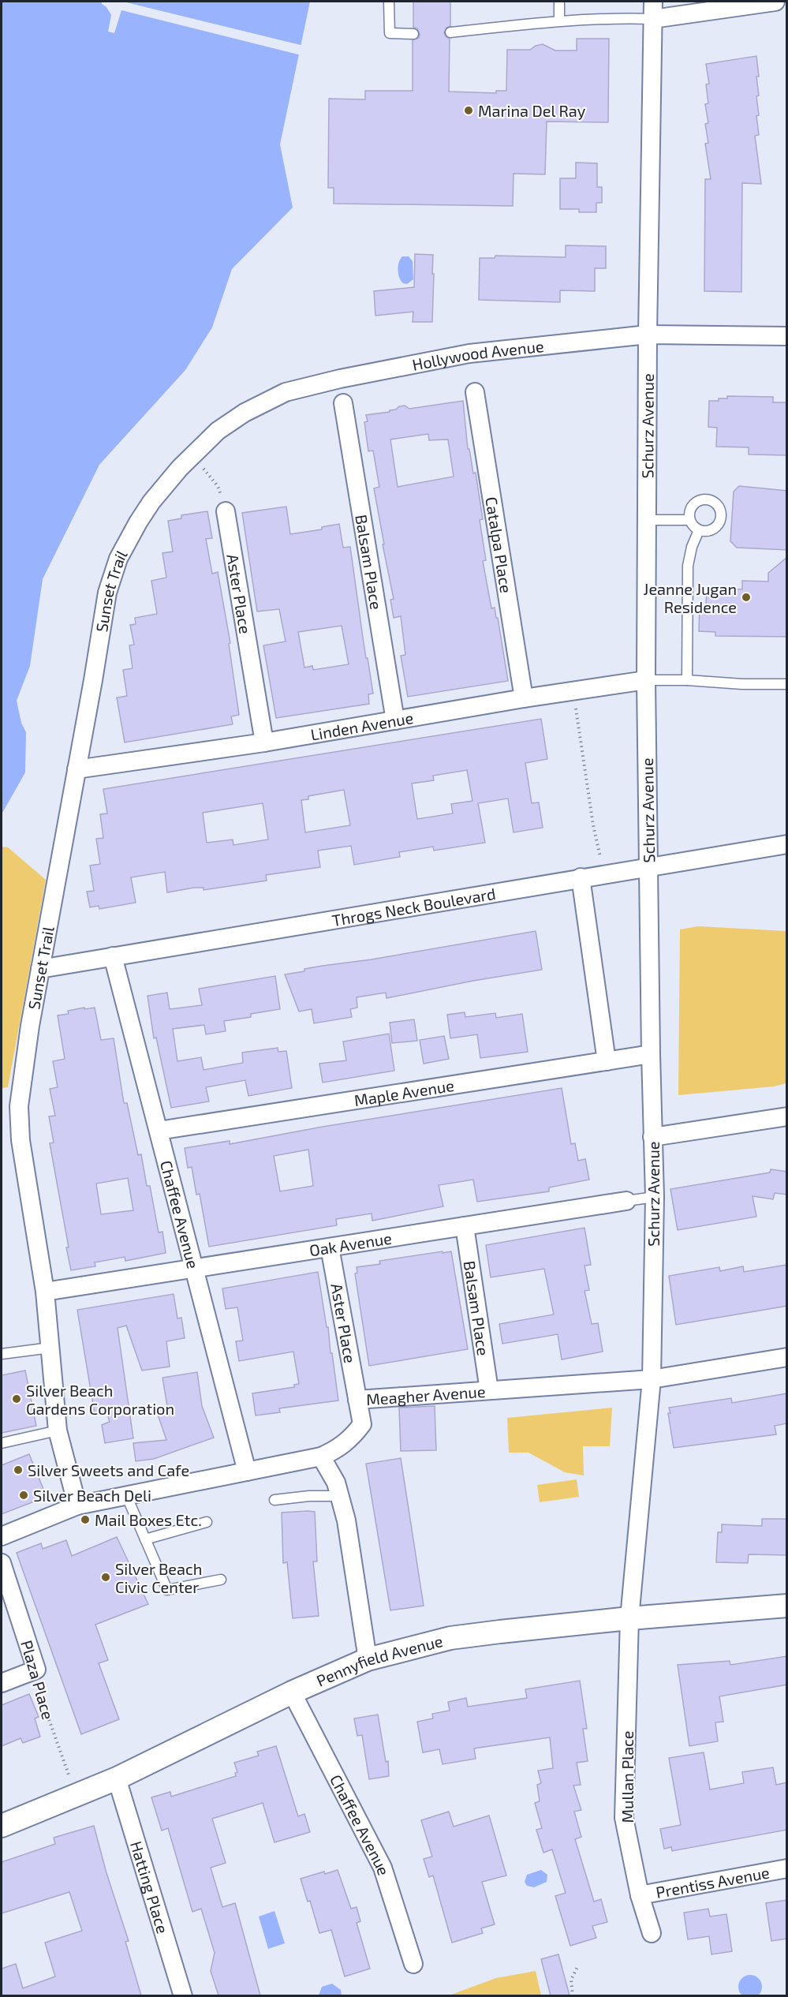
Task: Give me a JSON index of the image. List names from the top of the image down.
{
  "streets": {
    "street": [
      "Hollywood Avenue",
      "Schurz Avenue",
      "Catalpa Place",
      "Balsam Place",
      "Sunset Trail",
      "Aster Place",
      "Linden Avenue",
      "Throgs Neck Boulevard",
      "Maple Avenue",
      "Chaffee Avenue",
      "Oak Avenue",
      "Meagher Avenue",
      "Pennyfield Avenue",
      "Plaza Place",
      "Mullan Place",
      "Prentiss Avenue",
      "Hatting Place"
    ]
  },
  "crossings": [
    ["Hollywood Avenue", "Schurz Avenue"],
    ["Hollywood Avenue", "Sunset Trail"],
    ["Schurz Avenue", "Linden Avenue"],
    ["Schurz Avenue", "Throgs Neck Boulevard"],
    ["Schurz Avenue", "Maple Avenue"],
    ["Schurz Avenue", "Oak Avenue"],
    ["Schurz Avenue", "Meagher Avenue"],
    ["Schurz Avenue", "Pennyfield Avenue"],
    ["Schurz Avenue", "Mullan Place"],
    ["Catalpa Place", "Linden Avenue"],
    ["Balsam Place", "Linden Avenue"],
    ["Balsam Place", "Oak Avenue"],
    ["Balsam Place", "Meagher Avenue"],
    ["Sunset Trail", "Linden Avenue"],
    ["Sunset Trail", "Throgs Neck Boulevard"],
    ["Sunset Trail", "Oak Avenue"],
    ["Sunset Trail", "Meagher Avenue"],
    ["Aster Place", "Linden Avenue"],
    ["Aster Place", "Oak Avenue"],
    ["Aster Place", "Meagher Avenue"],
    ["Throgs Neck Boulevard", "Chaffee Avenue"],
    ["Maple Avenue", "Chaffee Avenue"],
    ["Chaffee Avenue", "Oak Avenue"],
    ["Chaffee Avenue", "Meagher Avenue"],
    ["Chaffee Avenue", "Pennyfield Avenue"],
    ["Pennyfield Avenue", "Plaza Place"],
    ["Pennyfield Avenue", "Mullan Place"],
    ["Pennyfield Avenue", "Hatting Place"],
    ["Mullan Place", "Prentiss Avenue"]
  ],
  "places": [
    "Marina Del Ray",
    "Jeanne Jugan Residence",
    "Silver Beach Gardens Corporation",
    "Silver Sweets and Cafe",
    "Silver Beach Deli",
    "Mail Boxes Etc.",
    "Silver Beach Civic Center"
  ]
}
